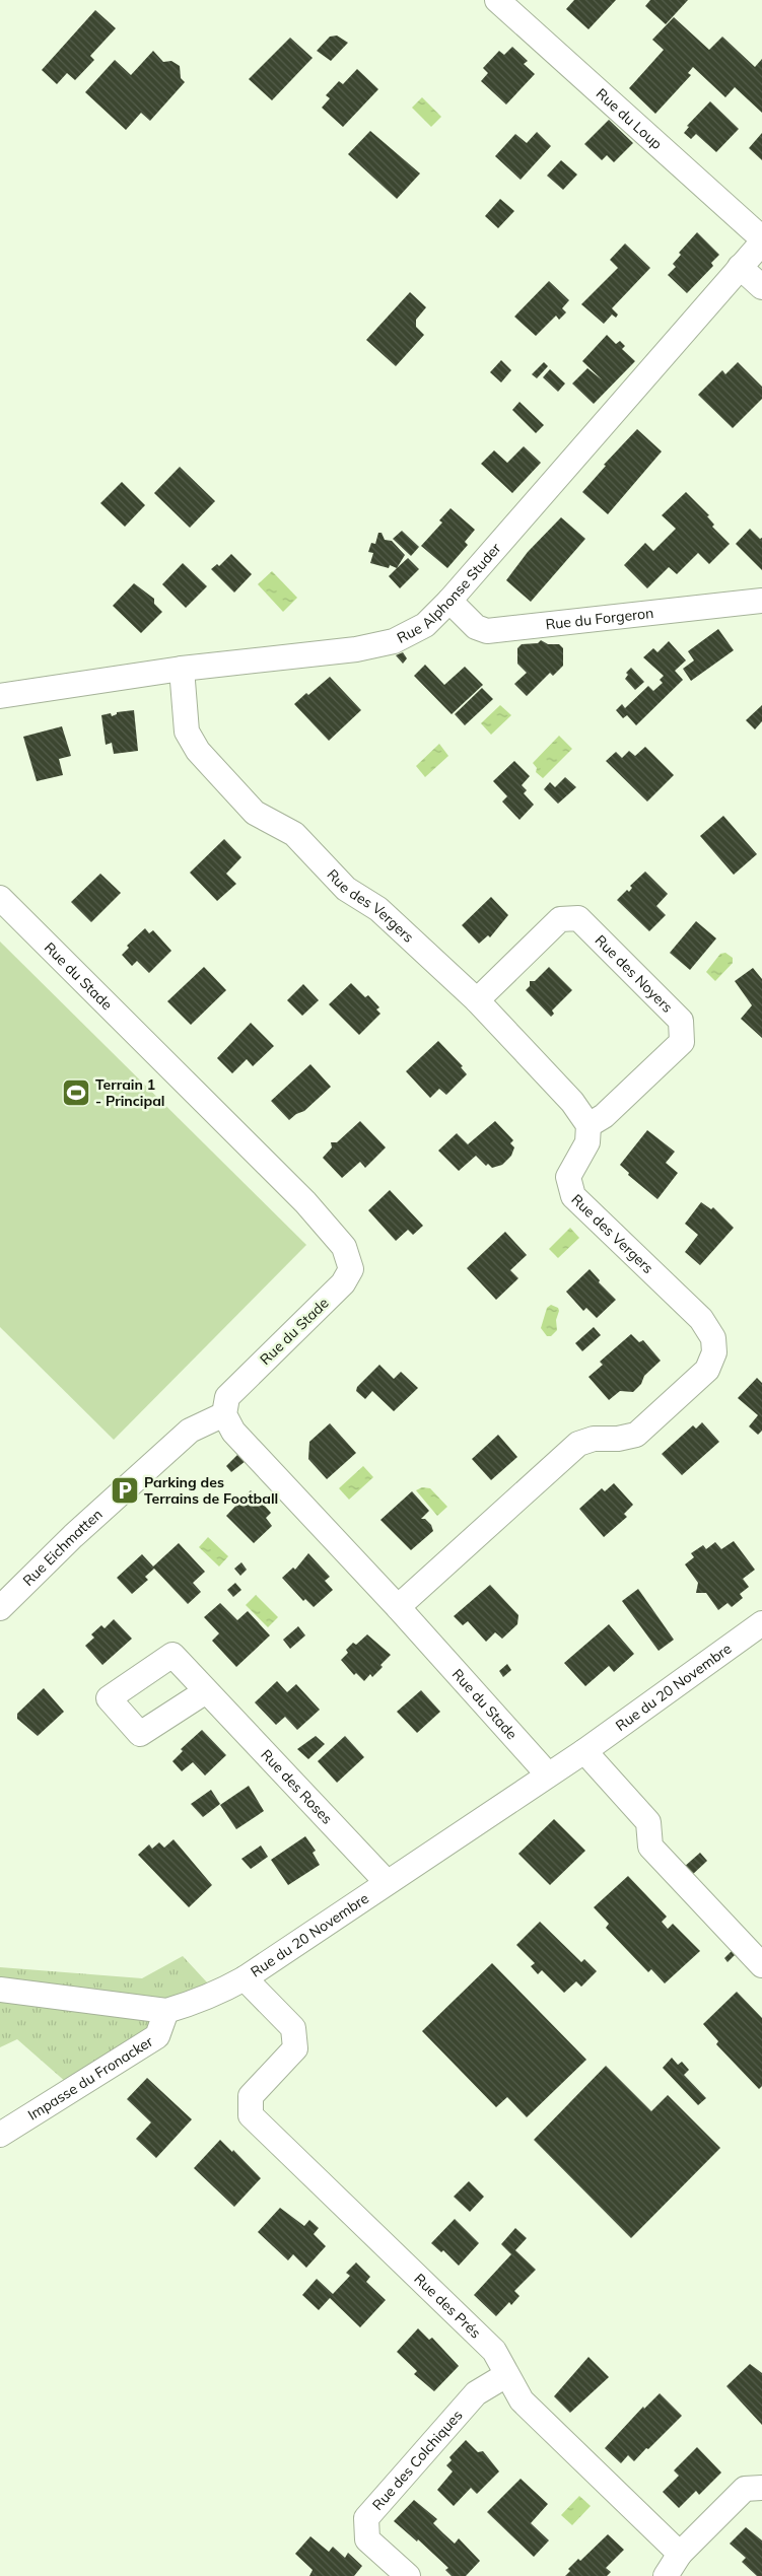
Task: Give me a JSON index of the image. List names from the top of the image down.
{
  "streets": {
    "street": [
      "Rue du Loup",
      "Rue Alphonse Studer",
      "Rue du Forgeron",
      "Rue des Vergers",
      "Rue des Noyers",
      "Rue du Stade",
      "Rue Eichmatten",
      "Rue du 20 Novembre",
      "Rue des Roses",
      "Impasse du Fronacker",
      "Rue des Prés",
      "Rue des Colchiques"
    ]
  },
  "crossings": [
    ["Rue Alphonse Studer", "Rue du Forgeron"],
    ["Rue Alphonse Studer", "Rue des Vergers"],
    ["Rue des Vergers", "Rue des Noyers"],
    ["Rue des Vergers", "Rue du Stade"],
    ["Rue du Stade", "Rue Eichmatten"],
    ["Rue du Stade", "Rue du 20 Novembre"],
    ["Rue du 20 Novembre", "Rue des Roses"],
    ["Rue du 20 Novembre", "Impasse du Fronacker"],
    ["Rue du 20 Novembre", "Rue des Prés"],
    ["Rue des Prés", "Rue des Colchiques"]
  ],
  "places": {
    "sports": ["Terrain 1 - Principal"],
    "parking": ["Parking des Terrains de Football"]
  }
}
